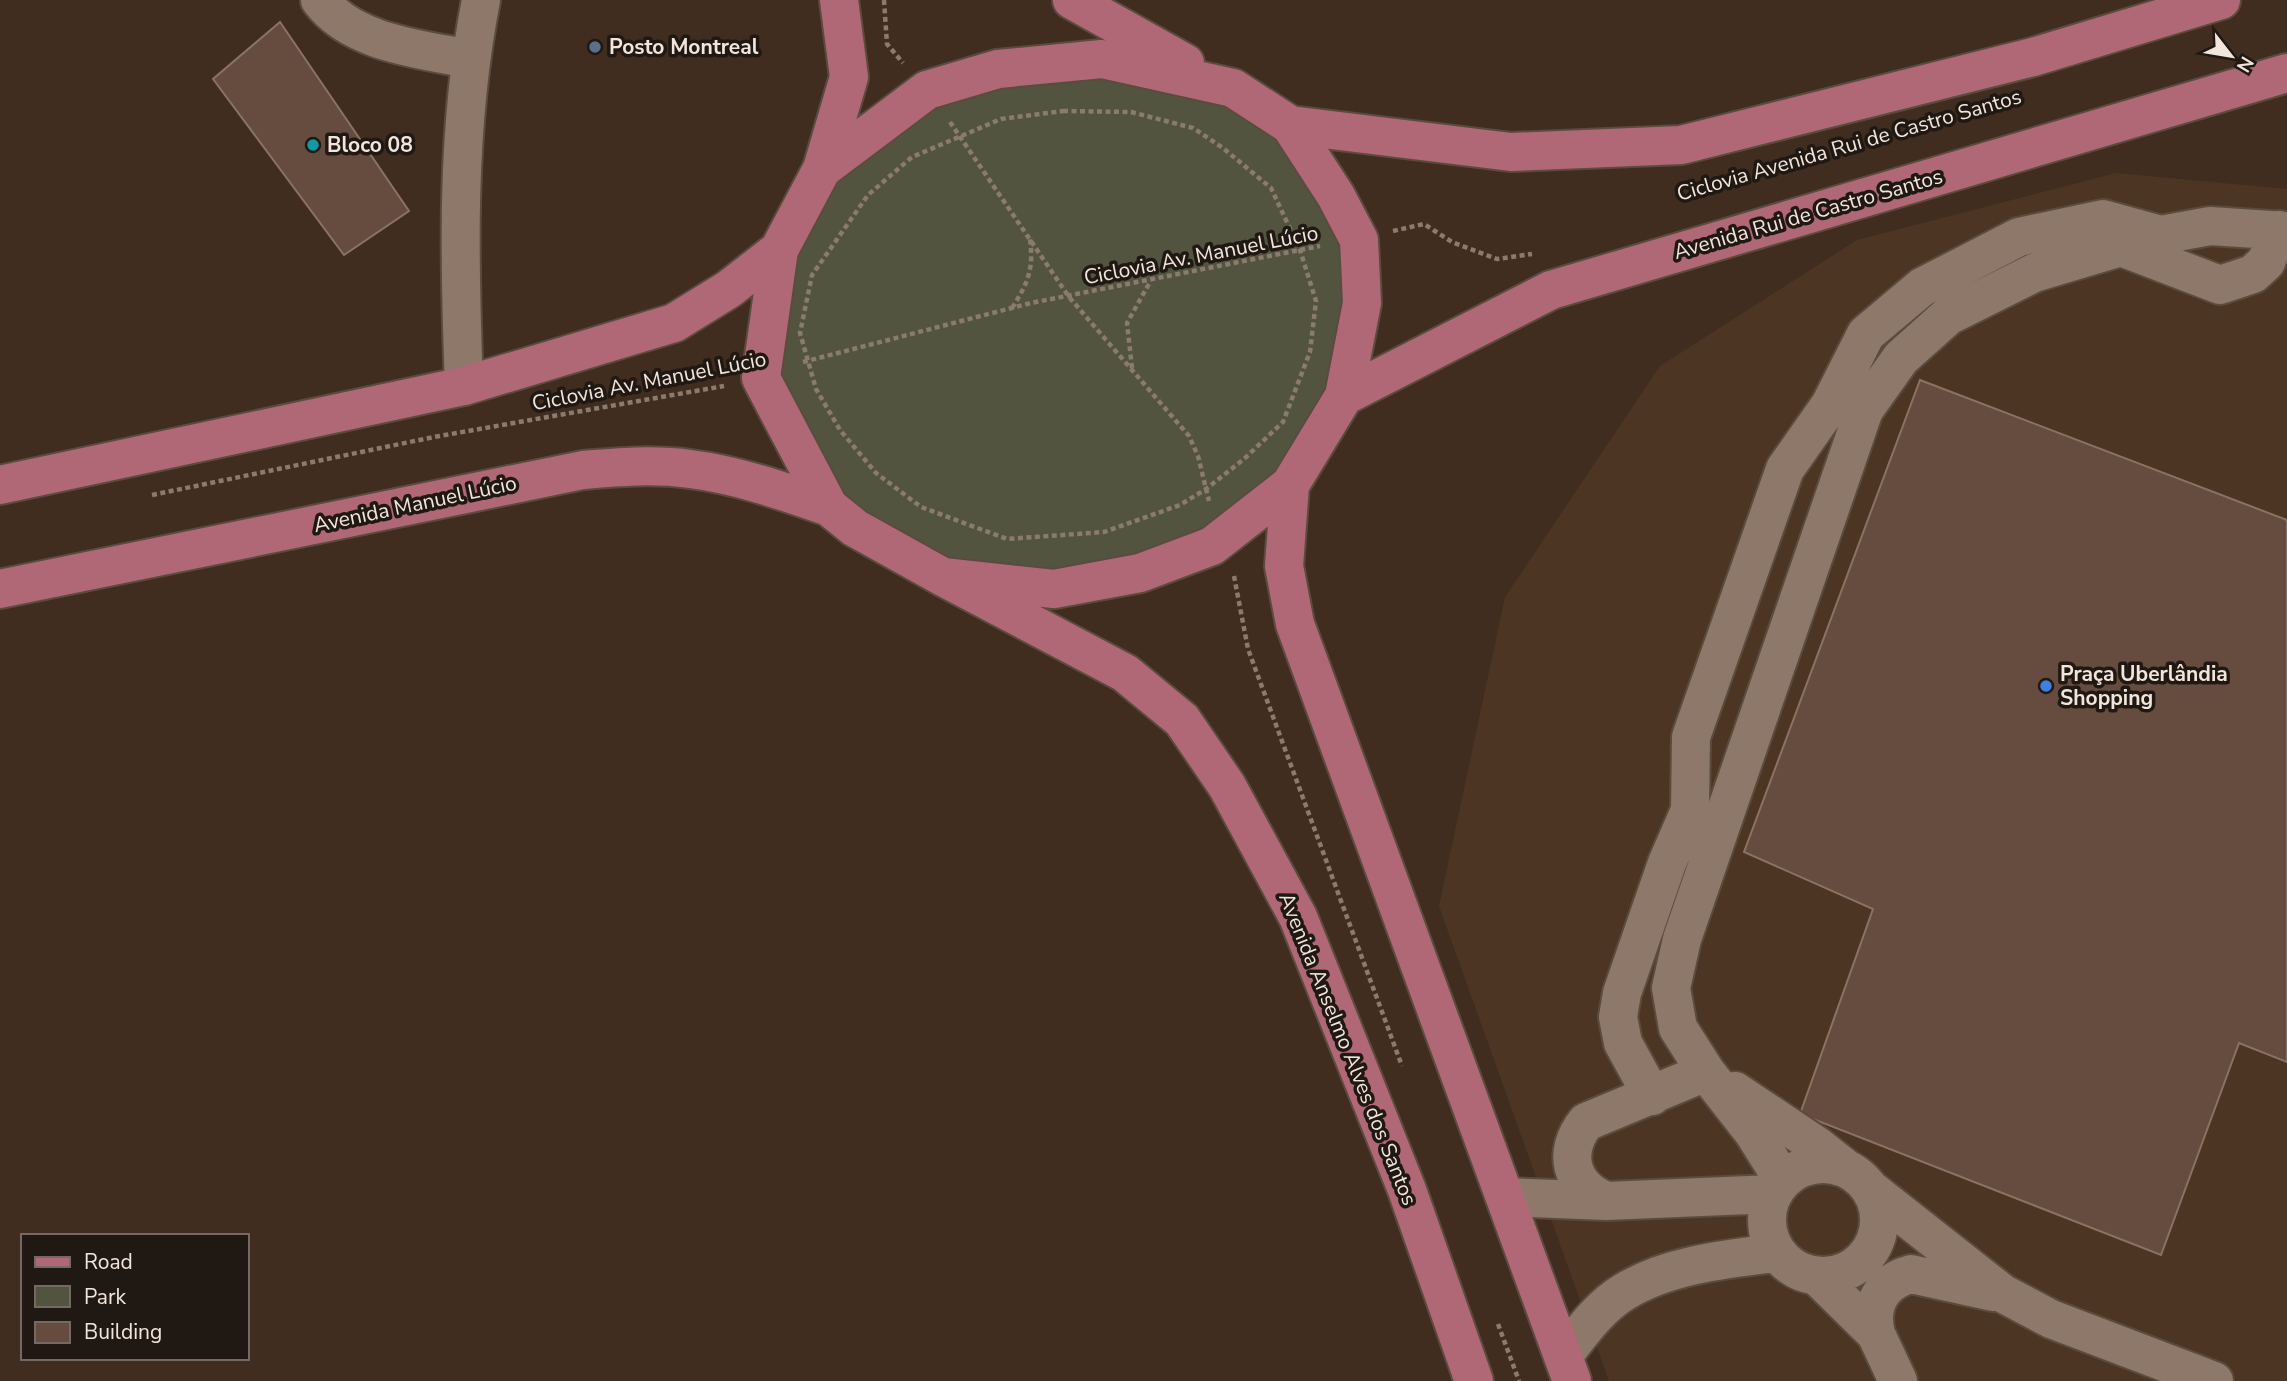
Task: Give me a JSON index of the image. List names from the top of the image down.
{
  "streets": {
    "main road": ["Avenida Rui de Castro Santos", "Avenida Manuel Lúcio", "Avenida Anselmo Alves dos Santos"],
    "path": ["Ciclovia Av. Manuel Lúcio"]
  },
  "crossings": [
    ["Avenida Manuel Lúcio", "Avenida Anselmo Alves dos Santos"]
  ],
  "places": ["Posto Montreal", "Bloco 08", "Praça Uberlândia Shopping"],
  "legend": ["Road", "Park", "Building"],
  "north": "bottom right"
}
